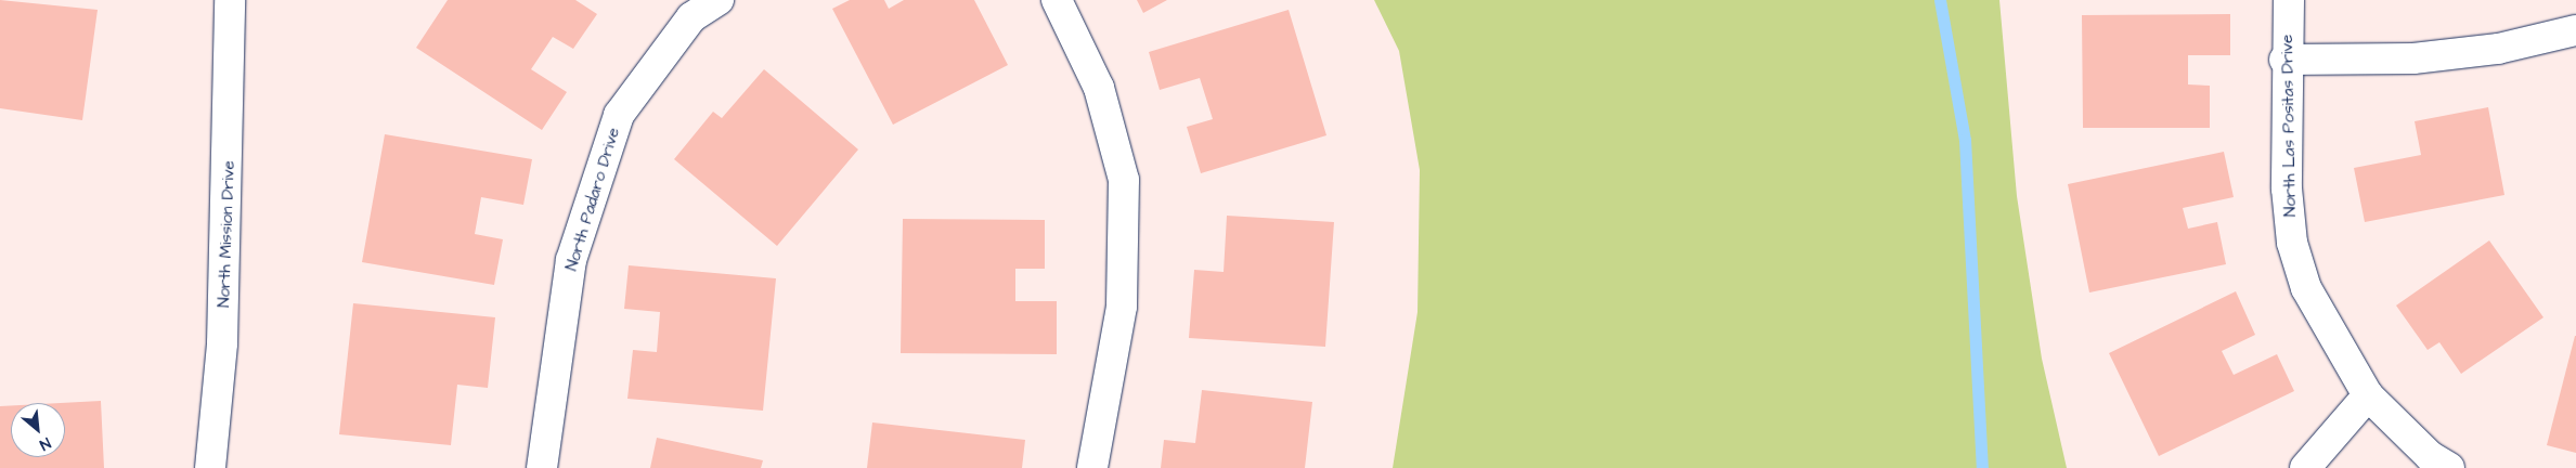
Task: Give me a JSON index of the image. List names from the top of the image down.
{
  "streets": {
    "street": ["North Las Positas Drive", "North Padaro Drive", "North Mission Drive"]
  },
  "north": "bottom right"
}
